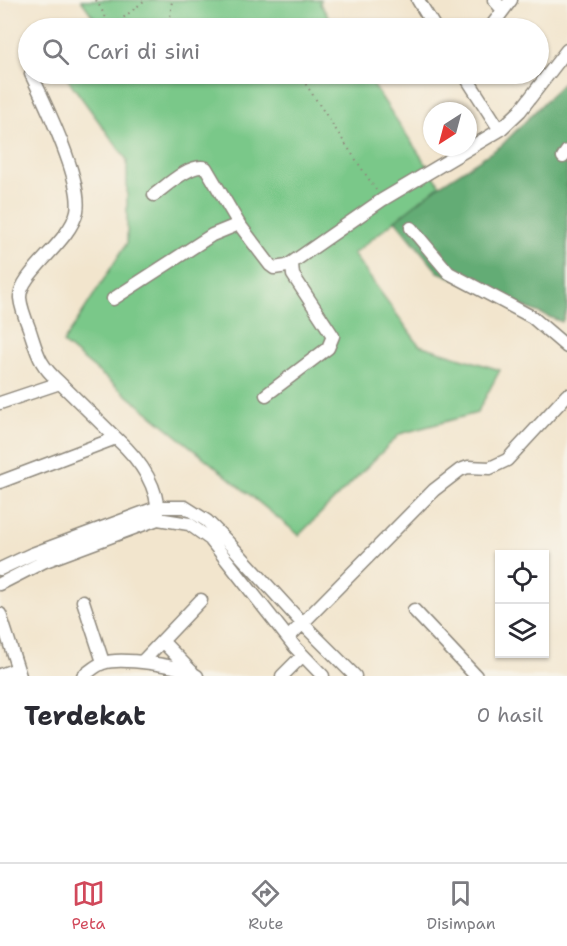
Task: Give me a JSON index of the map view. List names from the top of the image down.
{
  "north": "bottom left",
  "page": {
    "search": "Cari di sini",
    "heading": ["Terdekat", "0 hasil"],
    "nav": ["Peta", "Rute", "Disimpan"]
  }
}
